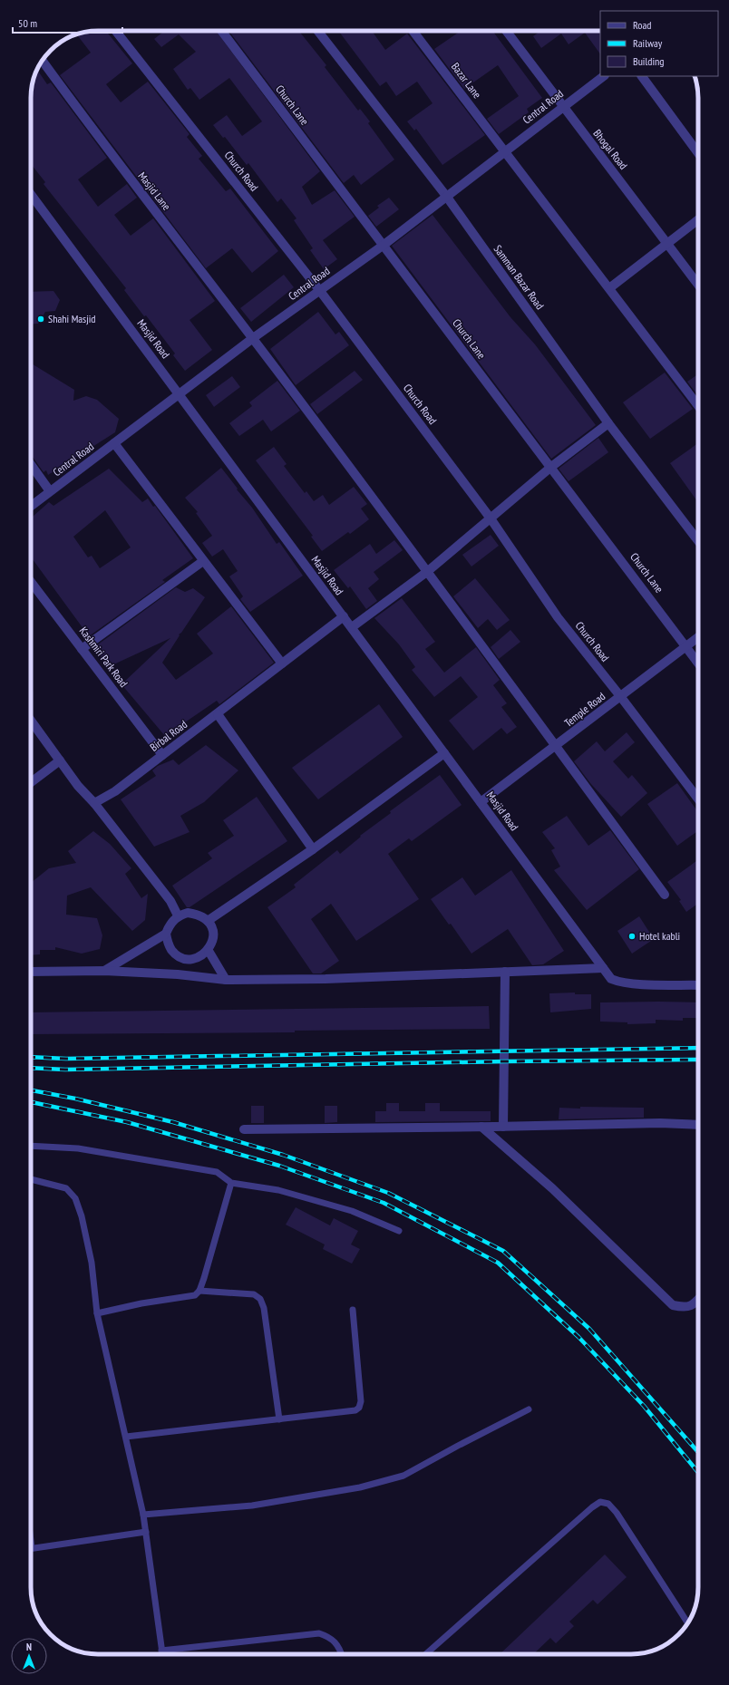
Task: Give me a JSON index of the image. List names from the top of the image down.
{
  "streets": {
    "street": [
      "Bazar Lane",
      "Church Lane",
      "Central Road",
      "Bhogal Road",
      "Church Road",
      "Masjid Lane",
      "Samman Bazar Road",
      "Masjid Road",
      "Kashmiri Park Road",
      "Temple Road",
      "Birbal Road"
    ]
  },
  "crossings": [
    ["Bazar Lane", "Central Road"],
    ["Church Lane", "Central Road"],
    ["Church Lane", "Temple Road"],
    ["Central Road", "Bhogal Road"],
    ["Central Road", "Church Road"],
    ["Central Road", "Masjid Lane"],
    ["Central Road", "Samman Bazar Road"],
    ["Central Road", "Masjid Road"],
    ["Church Road", "Temple Road"],
    ["Masjid Lane", "Temple Road"],
    ["Masjid Road", "Temple Road"],
    ["Masjid Road", "Birbal Road"],
    ["Kashmiri Park Road", "Birbal Road"]
  ],
  "places": ["Shahi Masjid", "Hotel kabli"],
  "legend": ["Road", "Railway", "Building"],
  "scale_bar": "50 m",
  "north": "top"
}
